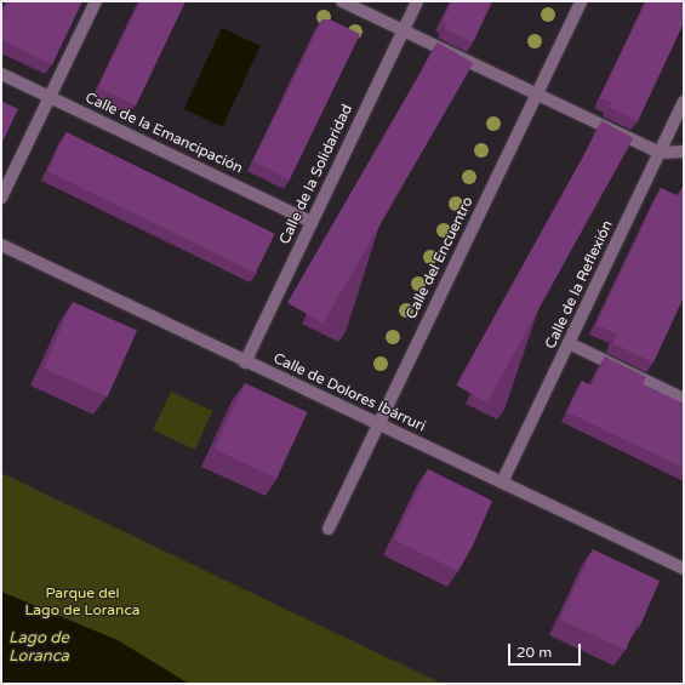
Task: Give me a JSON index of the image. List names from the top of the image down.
{
  "streets": {
    "street": [
      "Calle de la Emancipación",
      "Calle de la Solidaridad",
      "Calle del Encuentro",
      "Calle de la Reflexión",
      "Calle de Dolores Ibárruri"
    ]
  },
  "crossings": [
    ["Calle de la Emancipación", "Calle de la Solidaridad"],
    ["Calle de la Solidaridad", "Calle de Dolores Ibárruri"],
    ["Calle del Encuentro", "Calle de Dolores Ibárruri"],
    ["Calle de la Reflexión", "Calle de Dolores Ibárruri"]
  ],
  "water": ["Lago de Loranca"],
  "parks": ["Parque del Lago de Loranca"],
  "scale_bar": "20 m"
}
